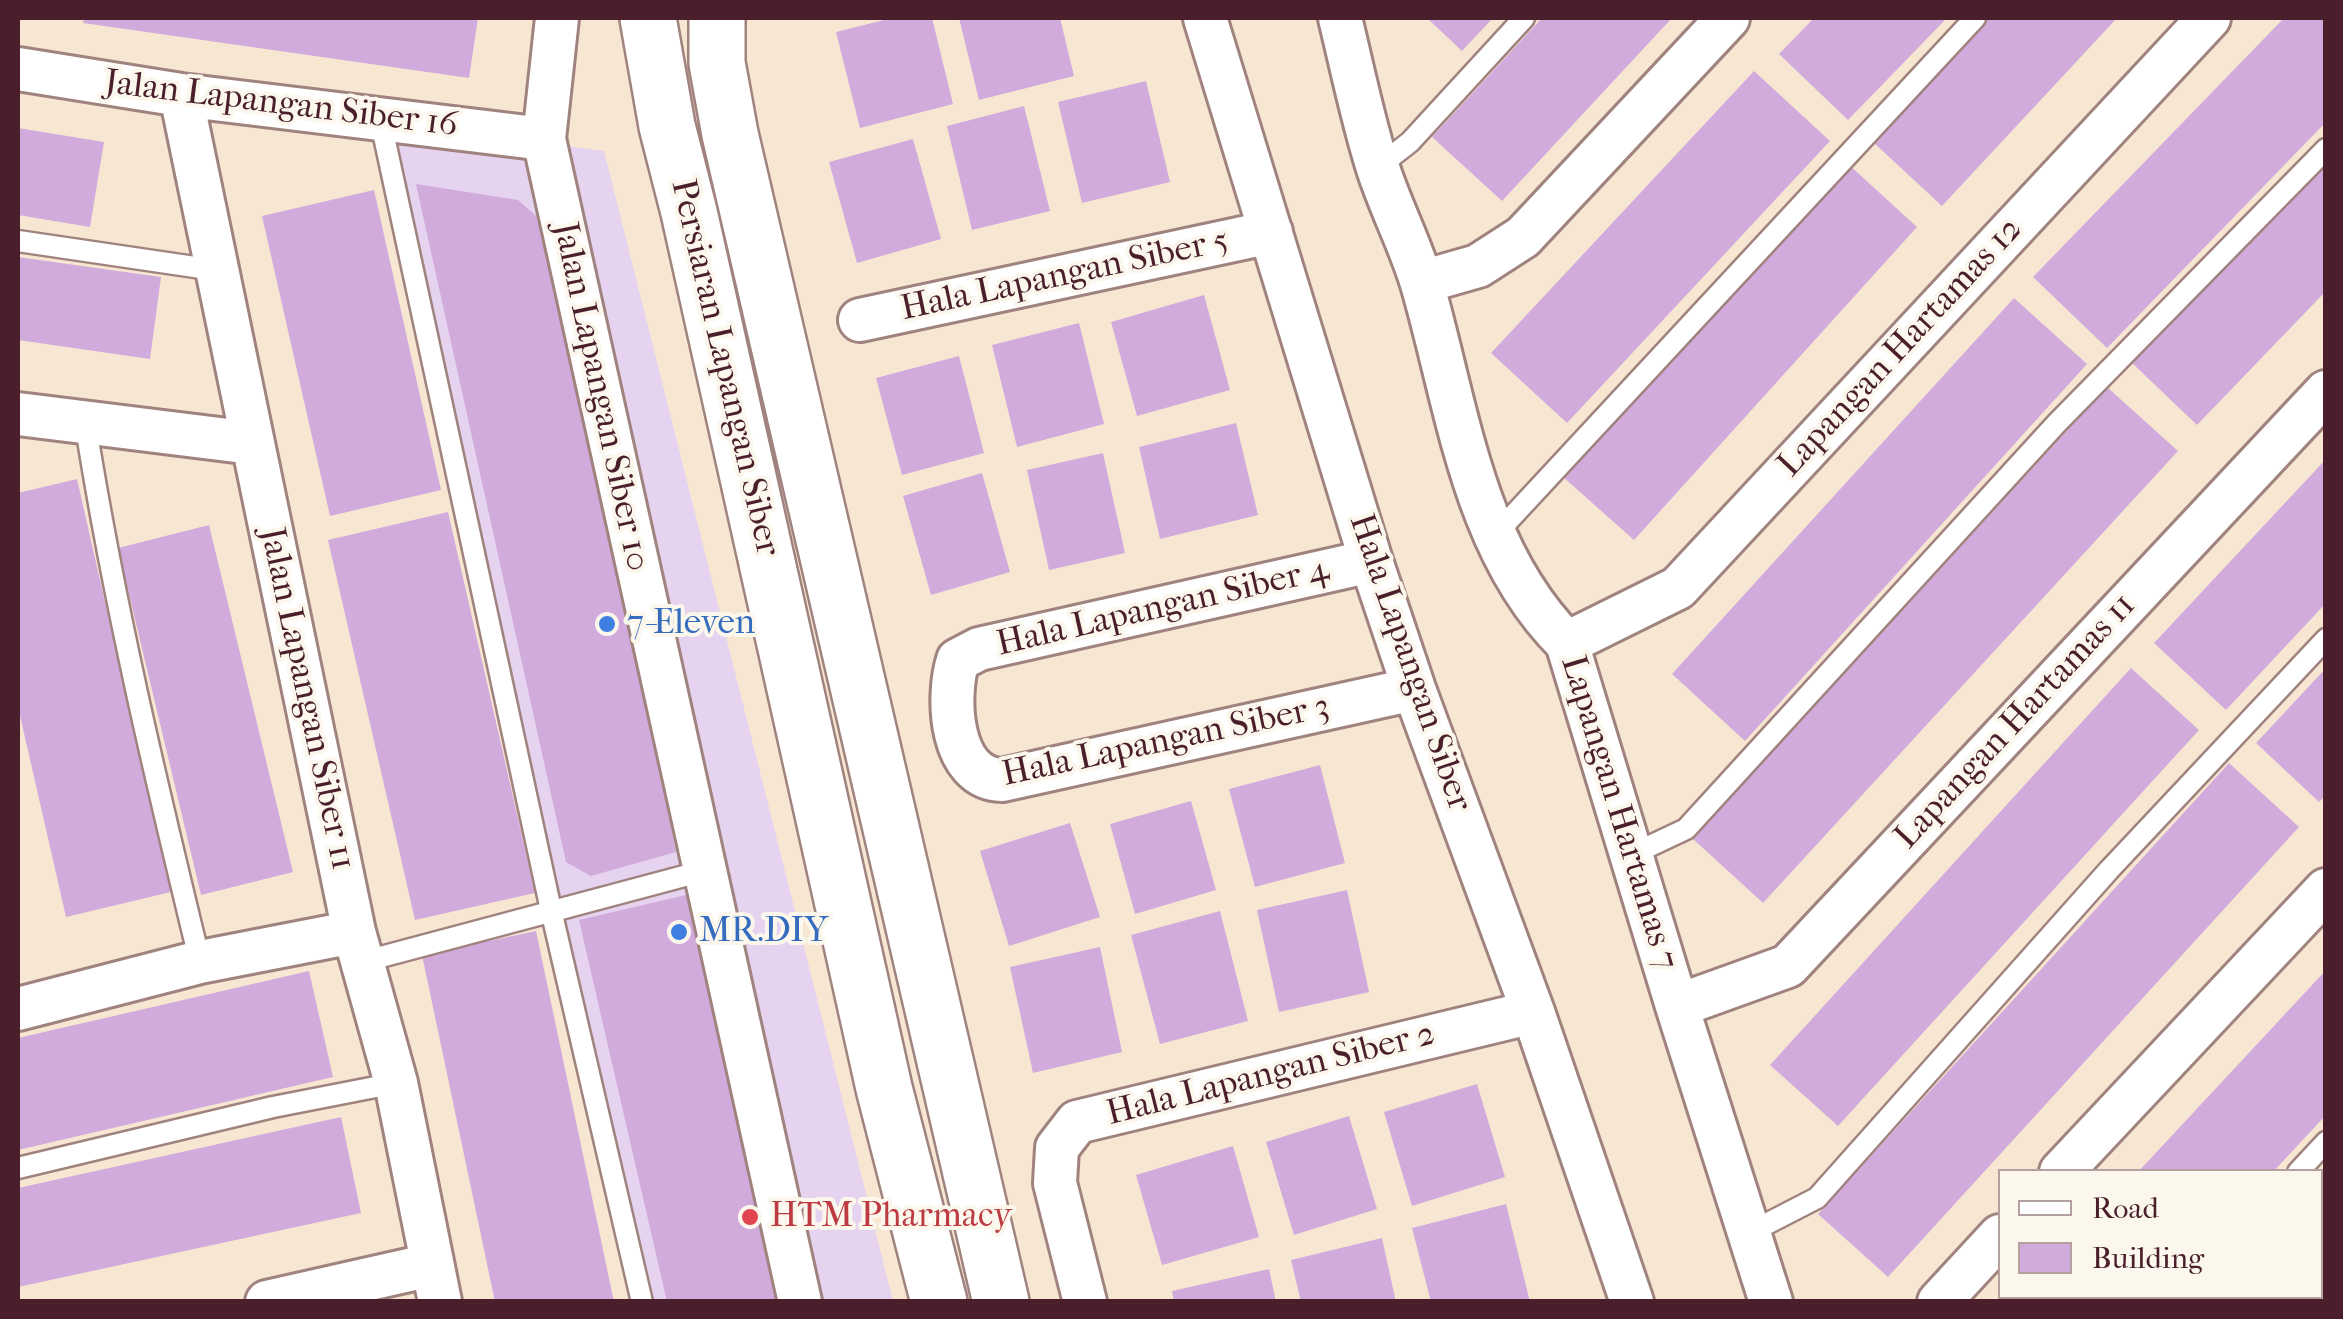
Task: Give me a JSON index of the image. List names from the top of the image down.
{
  "streets": {
    "main road": ["Persiaran Lapangan Siber"],
    "street": [
      "Jalan Lapangan Siber 16",
      "Hala Lapangan Siber 5",
      "Lapangan Hartamas 12",
      "Jalan Lapangan Siber 10",
      "Hala Lapangan Siber 4",
      "Hala Lapangan Siber",
      "Jalan Lapangan Siber 11",
      "Lapangan Hartamas 11",
      "Hala Lapangan Siber 3",
      "Lapangan Hartamas 7",
      "Hala Lapangan Siber 2"
    ]
  },
  "crossings": [
    ["Jalan Lapangan Siber 16", "Jalan Lapangan Siber 10"],
    ["Jalan Lapangan Siber 16", "Jalan Lapangan Siber 11"],
    ["Hala Lapangan Siber 5", "Hala Lapangan Siber"],
    ["Lapangan Hartamas 12", "Lapangan Hartamas 7"],
    ["Hala Lapangan Siber 4", "Hala Lapangan Siber"],
    ["Hala Lapangan Siber 4", "Hala Lapangan Siber 3"],
    ["Hala Lapangan Siber", "Hala Lapangan Siber 3"],
    ["Hala Lapangan Siber", "Hala Lapangan Siber 2"],
    ["Lapangan Hartamas 11", "Lapangan Hartamas 7"]
  ],
  "places": ["7-Eleven", "MR.DIY", "HTM Pharmacy"],
  "legend": ["Road", "Building"]
}
